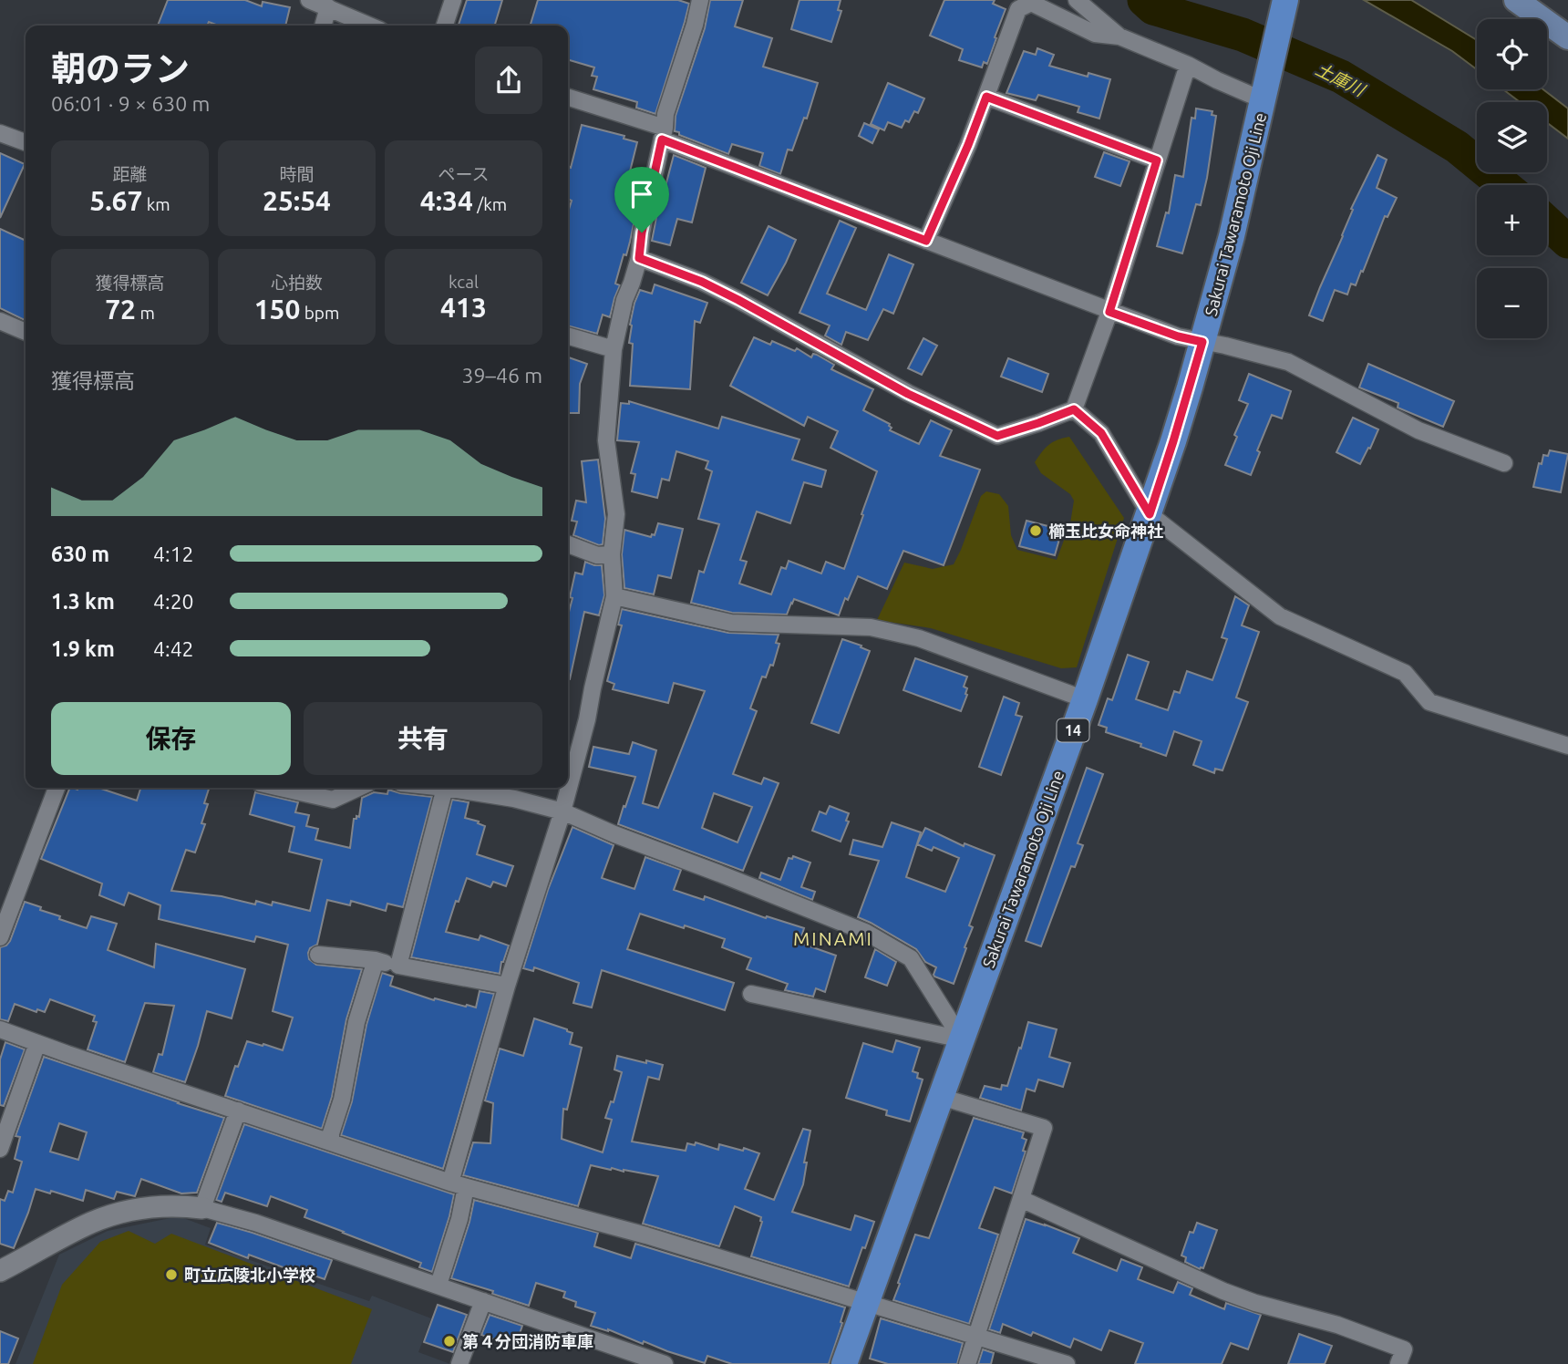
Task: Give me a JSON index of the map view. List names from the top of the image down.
{
  "streets": {
    "main road": ["Sakurai Tawaramoto Oji Line", "14"]
  },
  "districts": ["MINAMI"],
  "water": ["土庫川"],
  "places": ["櫛玉比女命神社", "町立広陵北小学校", "第４分団消防車庫"],
  "page": {
    "map_buttons": ["+", "−"],
    "heading": ["朝のラン", "06:01 · 9 × 630 m"],
    "stats": [
      ["距離", "5.67 km"],
      ["時間", "25:54"],
      ["ペース", "4:34 /km"],
      ["獲得標高", "72 m"],
      ["心拍数", "150 bpm"],
      ["kcal", "413"]
    ],
    "chart": ["獲得標高", "39–46 m"],
    "list": [
      {
        "name": "630 m",
        "note": "4:12"
      },
      {
        "name": "1.3 km",
        "note": "4:20"
      },
      {
        "name": "1.9 km",
        "note": "4:42"
      }
    ],
    "buttons": ["保存", "共有"]
  }
}
